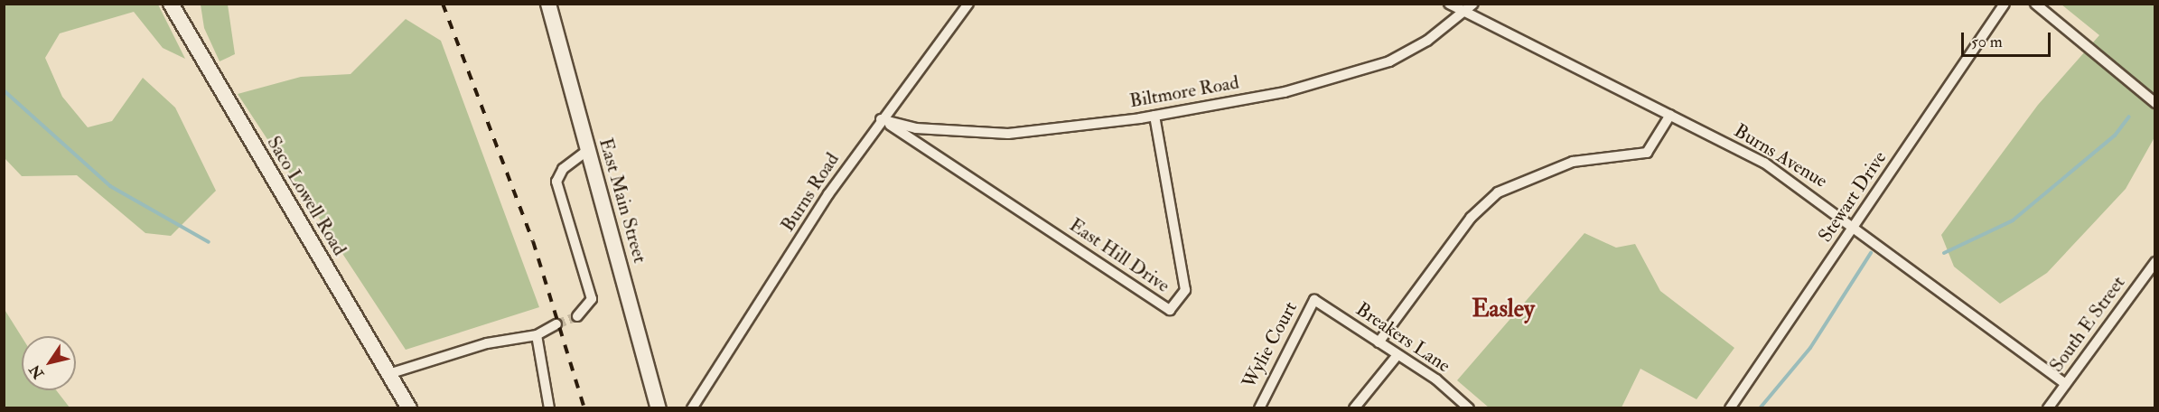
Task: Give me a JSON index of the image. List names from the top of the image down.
{
  "streets": {
    "street": [
      "Biltmore Road",
      "Burns Avenue",
      "Burns Road",
      "Saco Lowell Road",
      "Stewart Drive",
      "East Main Street",
      "East Hill Drive",
      "South E Street",
      "Breakers Lane",
      "Wylie Court"
    ]
  },
  "crossings": [
    ["Biltmore Road", "Burns Avenue"],
    ["Biltmore Road", "Burns Road"],
    ["Biltmore Road", "East Hill Drive"],
    ["Burns Avenue", "Stewart Drive"],
    ["Burns Avenue", "South E Street"],
    ["Burns Road", "East Hill Drive"],
    ["Breakers Lane", "Wylie Court"]
  ],
  "districts": ["Easley"],
  "scale_bar": "50 m",
  "north": "bottom left"
}
